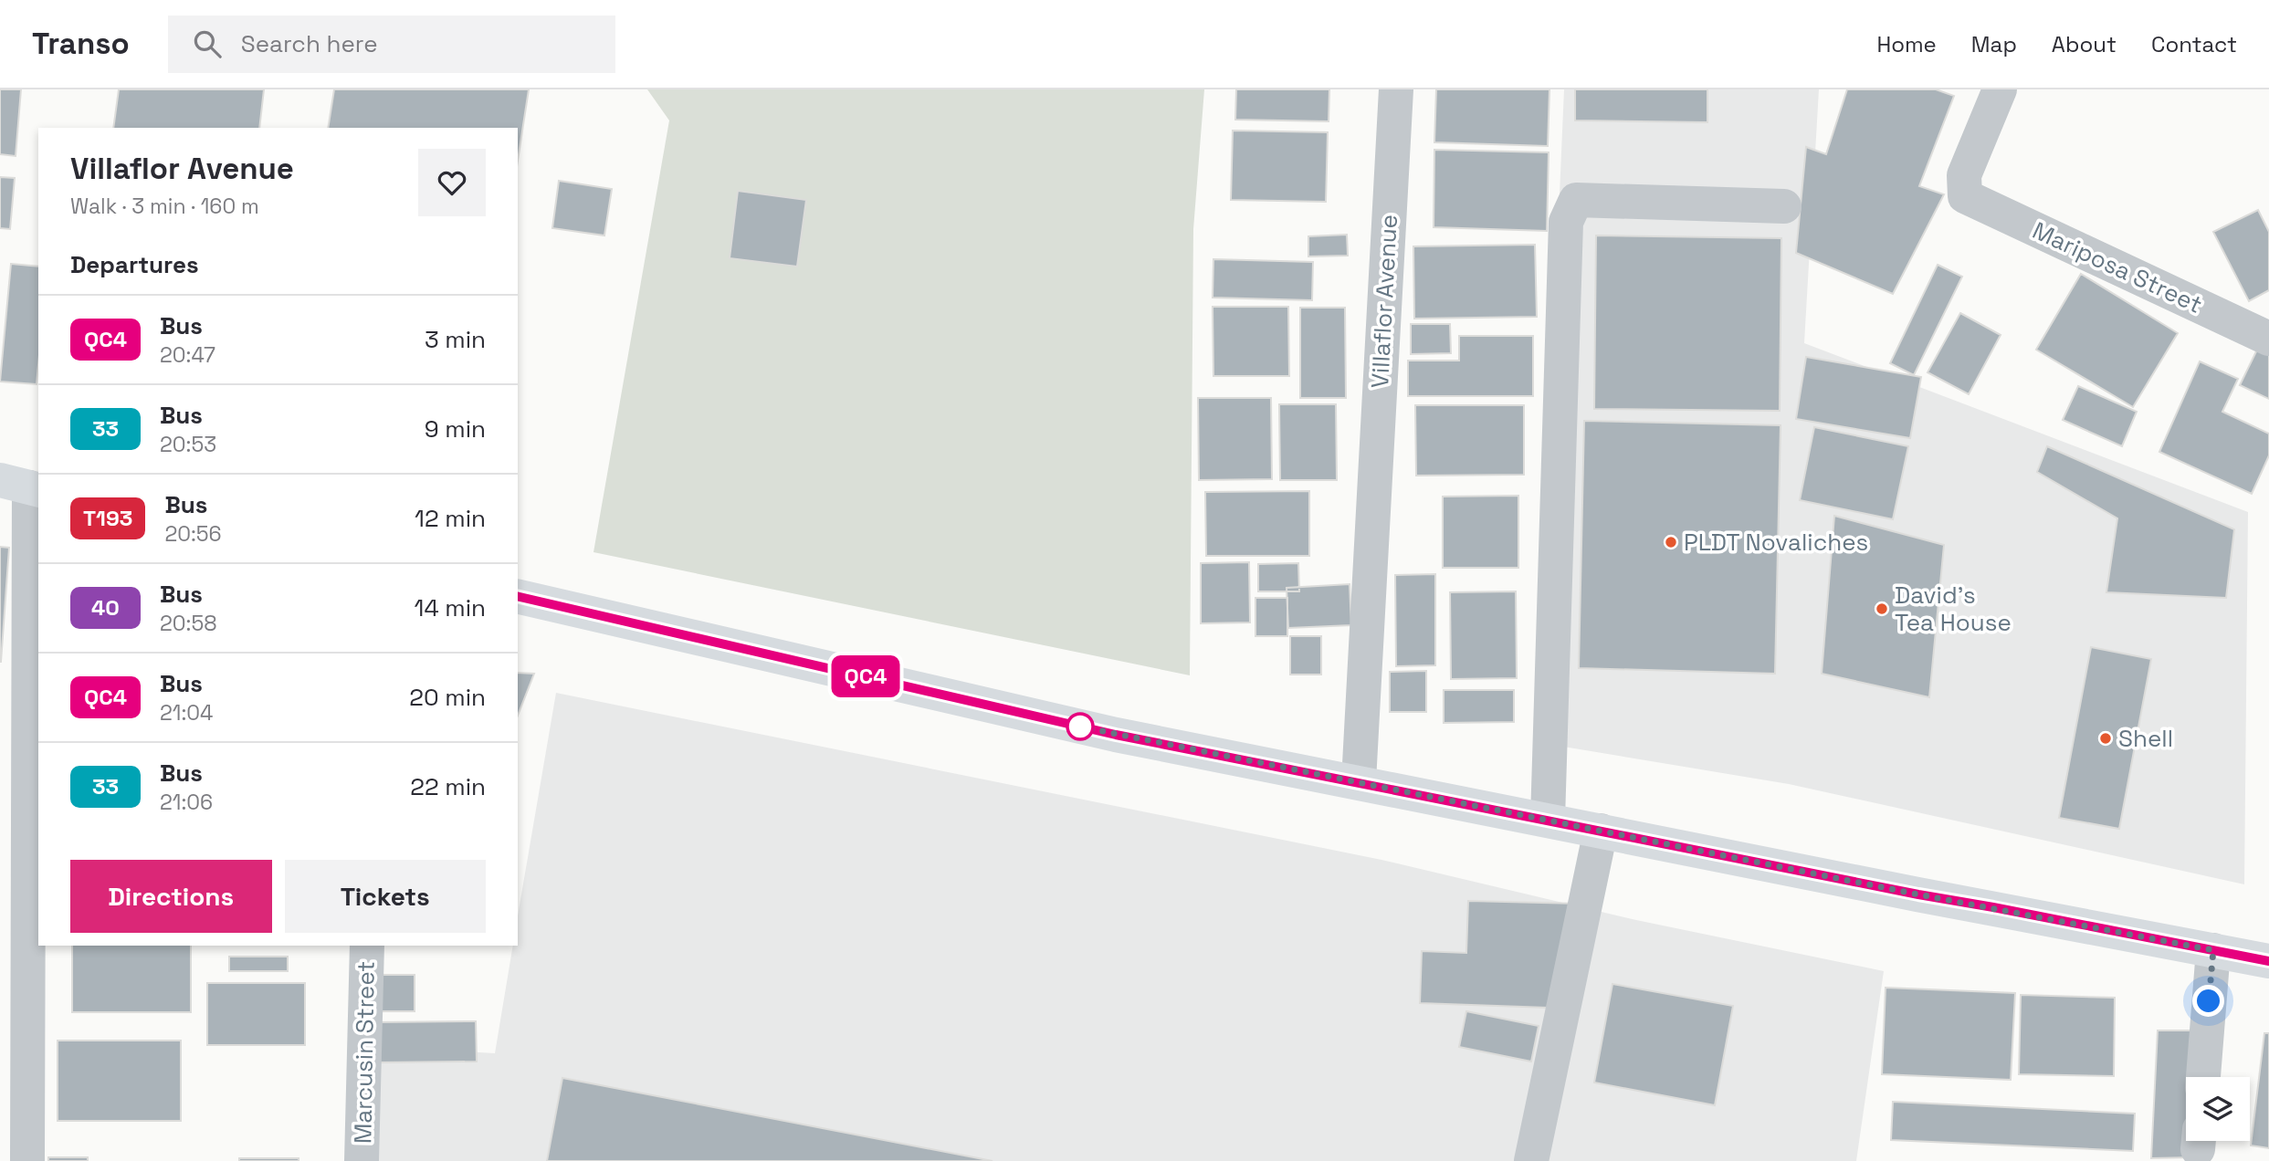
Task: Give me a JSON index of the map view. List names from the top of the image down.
{
  "streets": {
    "street": ["Mariposa Street", "Villaflor Avenue", "Marcusin Street"]
  },
  "places": ["PLDT Novaliches", "David's Tea House", "Shell"],
  "lines": ["bus line QC4"],
  "page": {
    "header": "Transo",
    "search": "Search here",
    "nav": [
      "Home",
      "Map",
      "About",
      "Contact"
    ],
    "on_map": "QC4",
    "heading": [
      ["Villaflor Avenue", "Walk · 3 min · 160 m"],
      "Departures"
    ],
    "list": [
      {
        "mark": "QC4",
        "name": "Bus",
        "note": "20:47",
        "value": "3 min"
      },
      {
        "mark": "33",
        "name": "Bus",
        "note": "20:53",
        "value": "9 min"
      },
      {
        "mark": "T193",
        "name": "Bus",
        "note": "20:56",
        "value": "12 min"
      },
      {
        "mark": "40",
        "name": "Bus",
        "note": "20:58",
        "value": "14 min"
      },
      {
        "mark": "QC4",
        "name": "Bus",
        "note": "21:04",
        "value": "20 min"
      },
      {
        "mark": "33",
        "name": "Bus",
        "note": "21:06",
        "value": "22 min"
      }
    ],
    "buttons": ["Directions", "Tickets"]
  }
}
